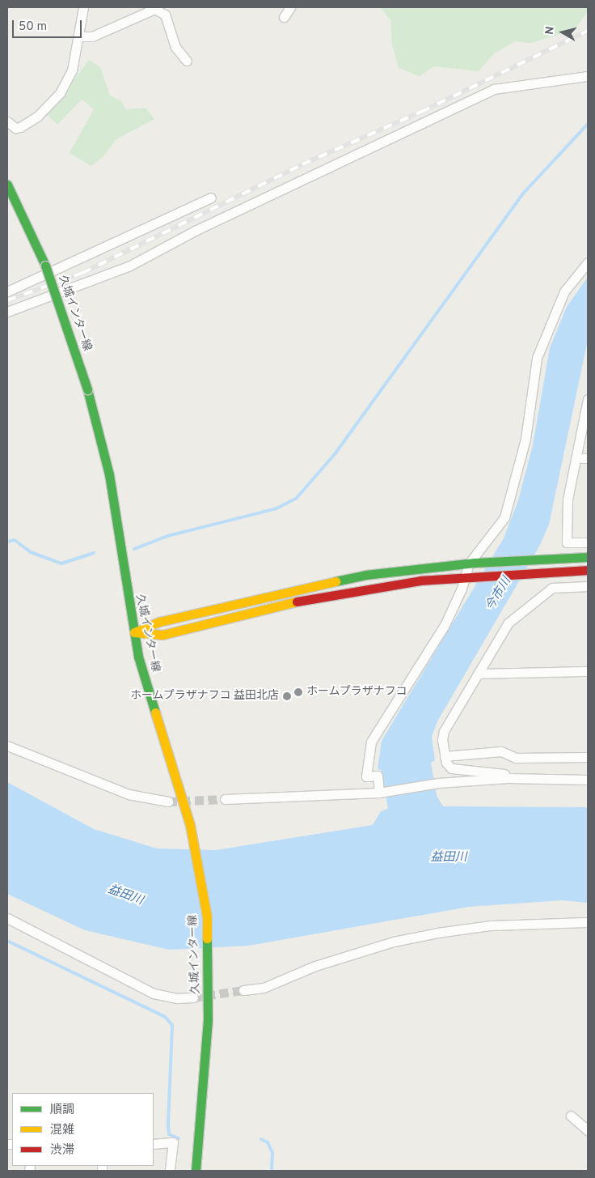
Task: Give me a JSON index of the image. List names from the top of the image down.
{
  "streets": {
    "main road": ["久城インター線"]
  },
  "water": ["今市川", "益田川"],
  "places": ["ホームプラザナフコ", "ホームプラザナフコ 益田北店"],
  "legend": ["順調", "混雑", "渋滞"],
  "scale_bar": "50 m",
  "north": "left"
}
